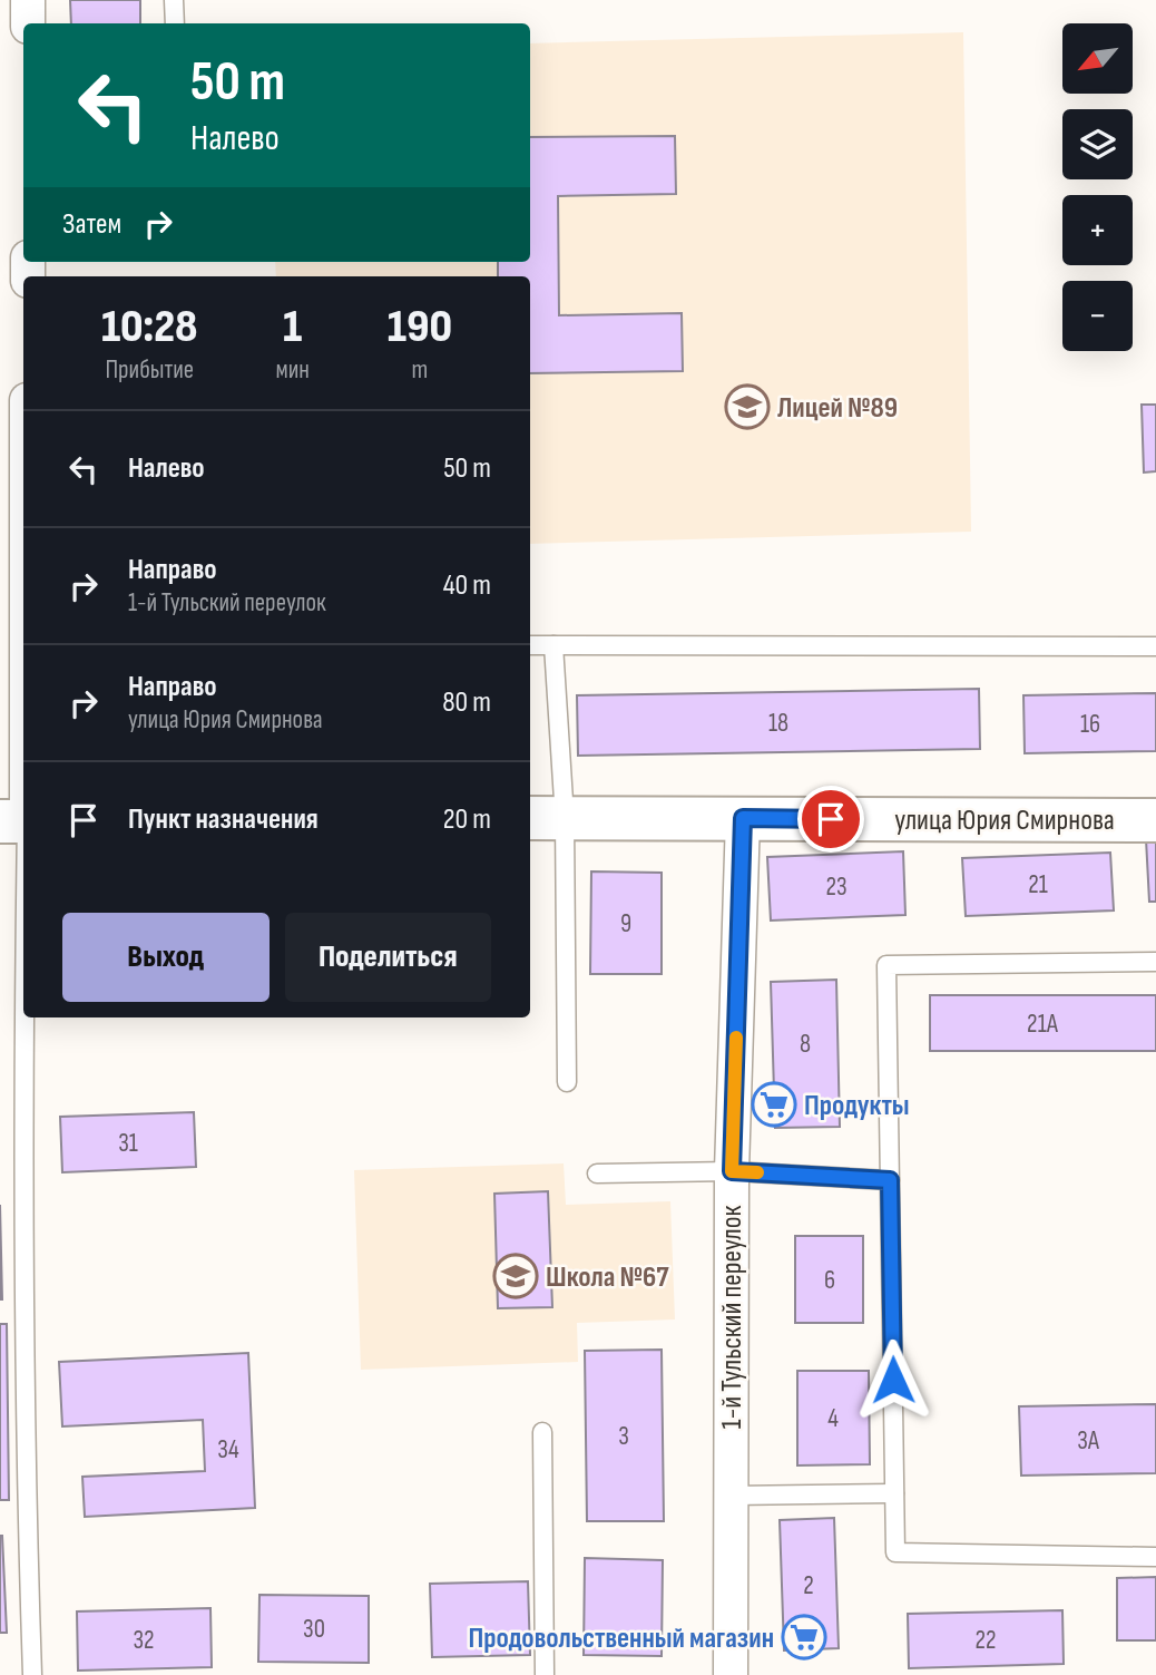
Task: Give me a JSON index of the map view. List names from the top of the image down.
{
  "streets": {
    "street": ["улица Юрия Смирнова", "1-й Тульский переулок"]
  },
  "crossings": [
    ["улица Юрия Смирнова", "1-й Тульский переулок"]
  ],
  "places": {
    "school or university": ["Лицей №89", "Школа №67"],
    "supermarket": ["Продукты", "Продовольственный магазин"]
  },
  "house_numbers": [
    "18",
    "16",
    "21",
    "23",
    "9",
    "21А",
    "8",
    "31",
    "6",
    "4",
    "3",
    "3А",
    "34",
    "2",
    "30",
    "32",
    "22"
  ],
  "north": "bottom left",
  "page": {
    "map_buttons": ["+", "−"],
    "turn": ["50 m", "Налево"],
    "then": "Затем",
    "eta": [
      "10:28",
      "Прибытие",
      "1",
      "мин",
      "190",
      "m"
    ],
    "list": [
      {
        "name": "Налево",
        "value": "50 m"
      },
      {
        "name": "Направо",
        "note": "1-й Тульский переулок",
        "value": "40 m"
      },
      {
        "name": "Направо",
        "note": "улица Юрия Смирнова",
        "value": "80 m"
      },
      {
        "name": "Пункт назначения",
        "value": "20 m"
      }
    ],
    "buttons": ["Выход", "Поделиться"]
  }
}
